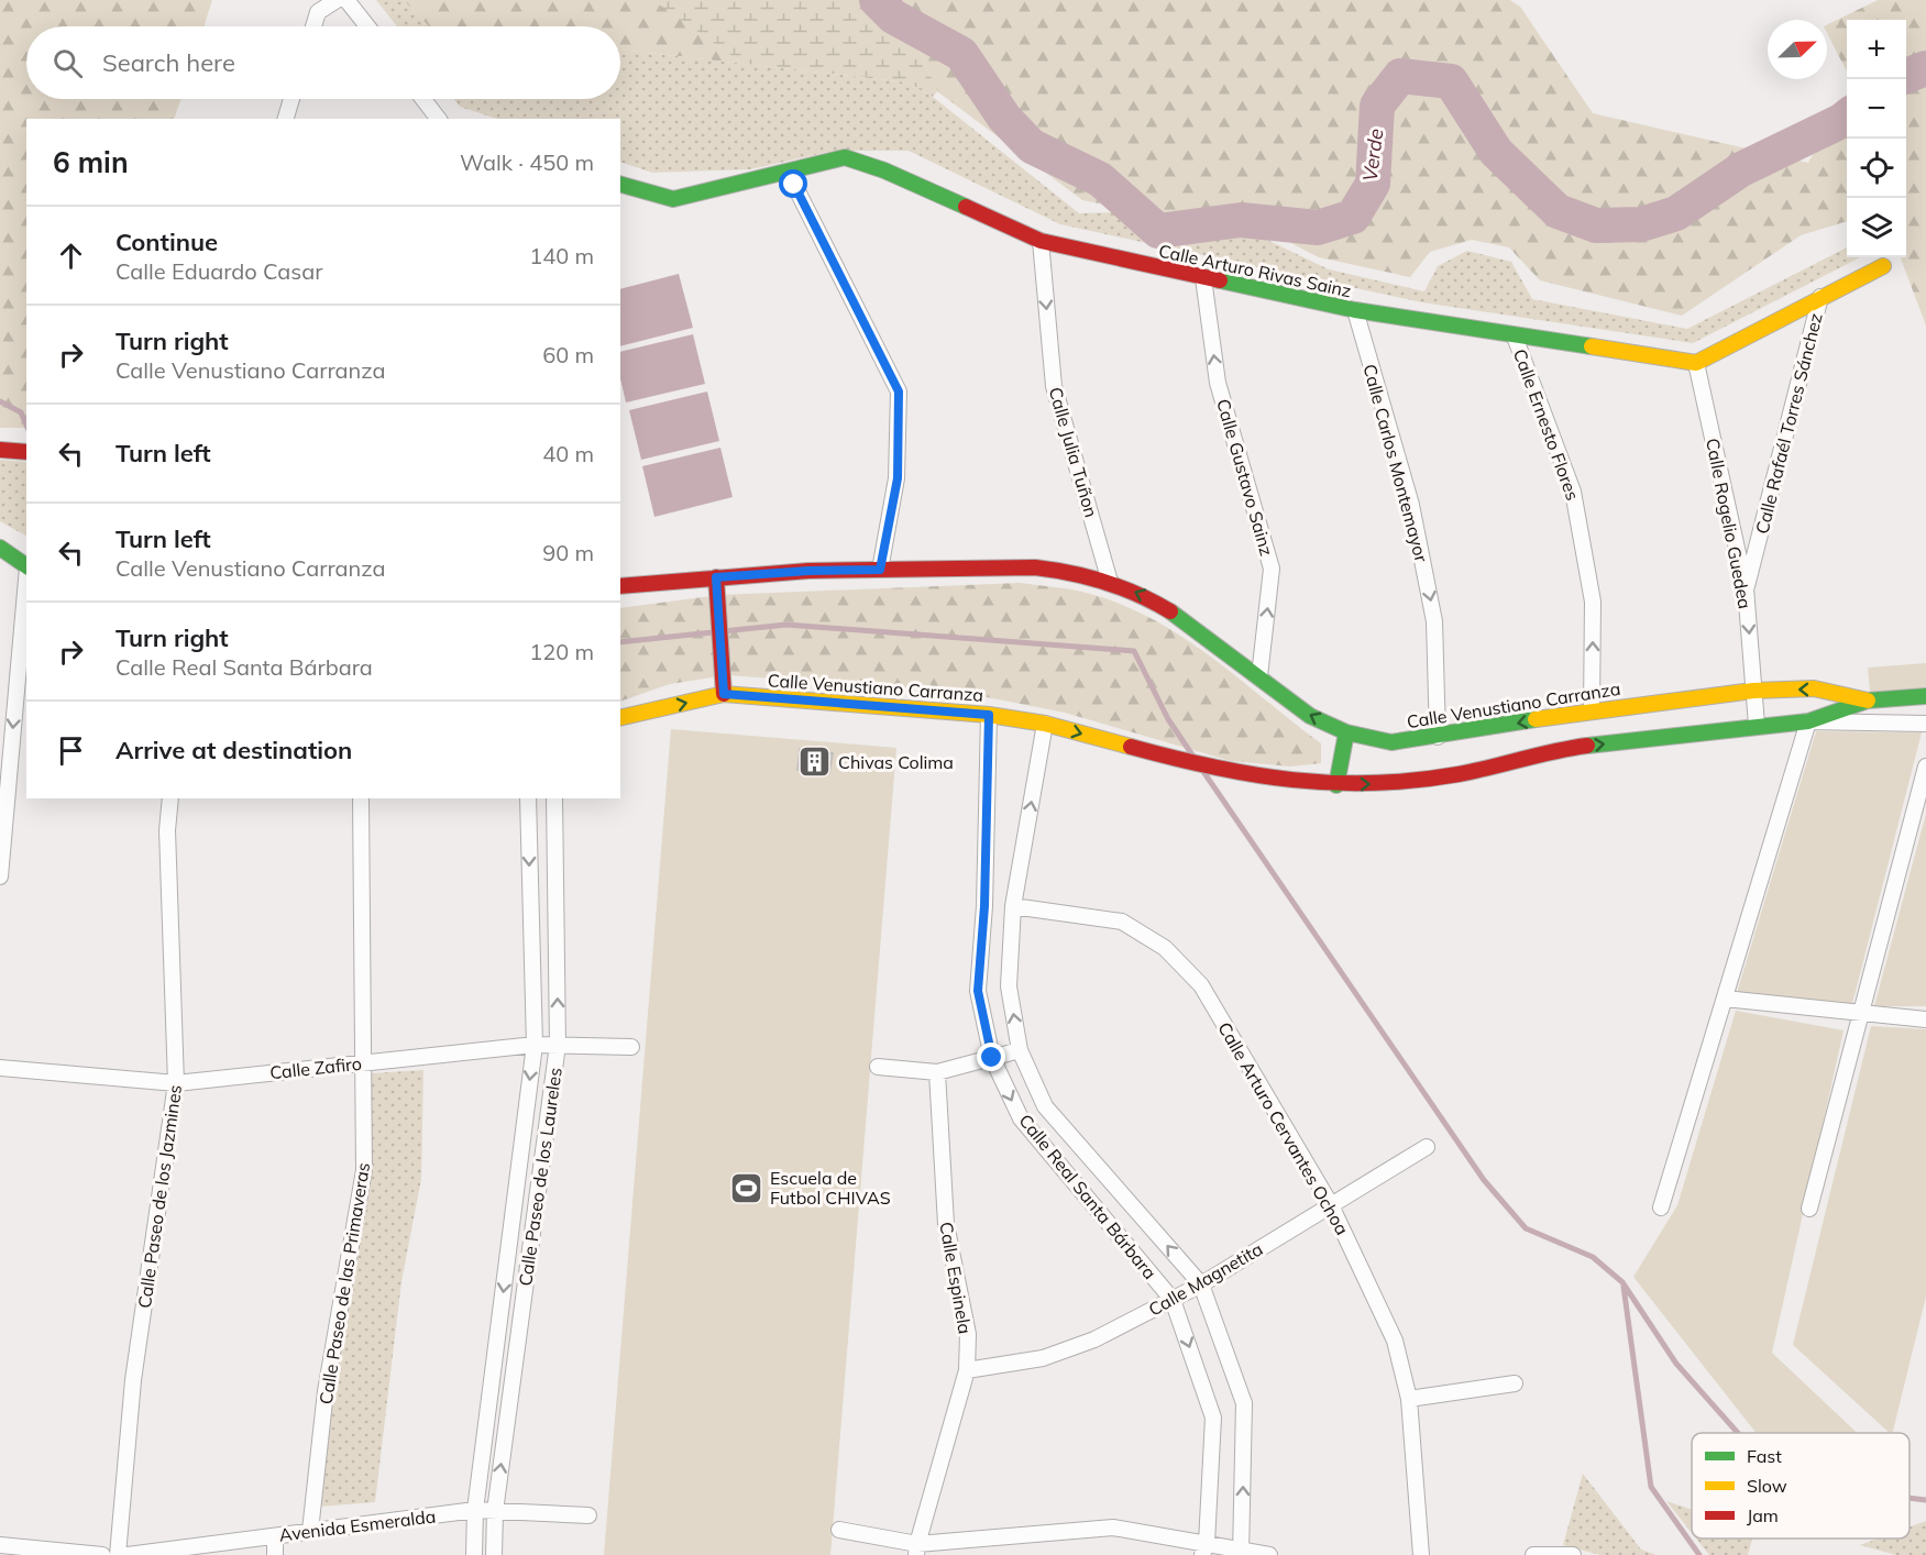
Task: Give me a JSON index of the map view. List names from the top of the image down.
{
  "streets": {
    "street": [
      "Calle Arturo Rivas Sainz",
      "Calle Rafaél Torres Sánchez",
      "Calle Ernesto Flores",
      "Calle Julia Tuñon",
      "Calle Carlos Montemayor",
      "Calle Gustavo Sainz",
      "Calle Rogelio Guedea",
      "Calle Venustiano Carranza",
      "Calle Zafiro",
      "Calle Arturo Cervantes Ochoa",
      "Calle Paseo de los Laureles",
      "Calle Paseo de los Jazmines",
      "Calle Real Santa Bárbara",
      "Calle Espinela",
      "Calle Magnetita",
      "Calle Paseo de las Primaveras",
      "Avenida Esmeralda"
    ]
  },
  "crossings": [
    ["Calle Arturo Rivas Sainz", "Calle Ernesto Flores"],
    ["Calle Arturo Rivas Sainz", "Calle Julia Tuñon"],
    ["Calle Arturo Rivas Sainz", "Calle Carlos Montemayor"],
    ["Calle Arturo Rivas Sainz", "Calle Gustavo Sainz"],
    ["Calle Arturo Rivas Sainz", "Calle Rogelio Guedea"],
    ["Calle Rafaél Torres Sánchez", "Calle Rogelio Guedea"],
    ["Calle Ernesto Flores", "Calle Venustiano Carranza"],
    ["Calle Julia Tuñon", "Calle Venustiano Carranza"],
    ["Calle Carlos Montemayor", "Calle Venustiano Carranza"],
    ["Calle Gustavo Sainz", "Calle Venustiano Carranza"],
    ["Calle Rogelio Guedea", "Calle Venustiano Carranza"],
    ["Calle Venustiano Carranza", "Calle Real Santa Bárbara"],
    ["Calle Zafiro", "Calle Paseo de los Laureles"],
    ["Calle Zafiro", "Calle Paseo de los Jazmines"],
    ["Calle Zafiro", "Calle Paseo de las Primaveras"],
    ["Calle Arturo Cervantes Ochoa", "Calle Real Santa Bárbara"],
    ["Calle Arturo Cervantes Ochoa", "Calle Magnetita"],
    ["Calle Paseo de los Laureles", "Avenida Esmeralda"],
    ["Calle Real Santa Bárbara", "Calle Magnetita"],
    ["Calle Espinela", "Calle Magnetita"],
    ["Calle Paseo de las Primaveras", "Avenida Esmeralda"]
  ],
  "one_way": [
    "Calle Ernesto Flores",
    "Calle Julia Tuñon",
    "Calle Carlos Montemayor",
    "Calle Gustavo Sainz"
  ],
  "water": ["Verde"],
  "places": {
    "building": ["Chivas Colima"],
    "sports": ["Escuela de Futbol CHIVAS"]
  },
  "legend": ["Fast", "Slow", "Jam"],
  "north": "top right",
  "page": {
    "map_buttons": ["+", "−"],
    "search": "Search here",
    "heading": ["6 min", "Walk · 450 m"],
    "list": [
      ["Continue", "Calle Eduardo Casar", "140 m"],
      ["Turn right", "Calle Venustiano Carranza", "60 m"],
      ["Turn left", "40 m"],
      ["Turn left", "Calle Venustiano Carranza", "90 m"],
      ["Turn right", "Calle Real Santa Bárbara", "120 m"],
      "Arrive at destination"
    ]
  }
}
